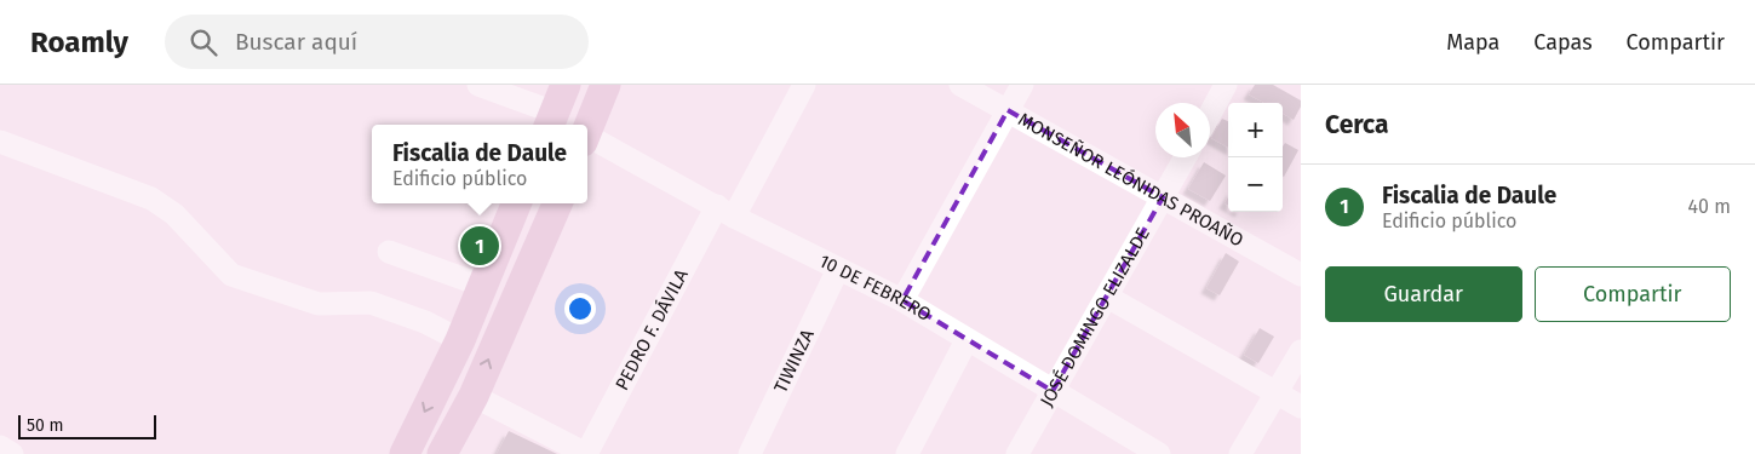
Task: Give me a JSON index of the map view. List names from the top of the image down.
{
  "streets": {
    "street": [
      "MONSEÑOR LEÓNIDAS PROAÑO",
      "10 DE FEBRERO",
      "JOSÉ DOMINGO ELIZALDE",
      "PEDRO F. DÁVILA",
      "TIWINZA"
    ]
  },
  "crossings": [
    ["MONSEÑOR LEÓNIDAS PROAÑO", "JOSÉ DOMINGO ELIZALDE"],
    ["10 DE FEBRERO", "JOSÉ DOMINGO ELIZALDE"],
    ["10 DE FEBRERO", "PEDRO F. DÁVILA"],
    ["10 DE FEBRERO", "TIWINZA"]
  ],
  "scale_bar": "50 m",
  "north": "top left",
  "page": {
    "header": "Roamly",
    "search": "Buscar aquí",
    "nav": ["Mapa", "Capas", "Compartir"],
    "heading": "Cerca",
    "map_buttons": ["+", "−"],
    "popup": ["Fiscalia de Daule", "Edificio público"],
    "list": [
      {
        "mark": "1",
        "name": "Fiscalia de Daule",
        "note": "Edificio público",
        "value": "40 m"
      }
    ],
    "pins": "1",
    "buttons": ["Guardar", "Compartir"],
    "scale": "50 m"
  }
}
